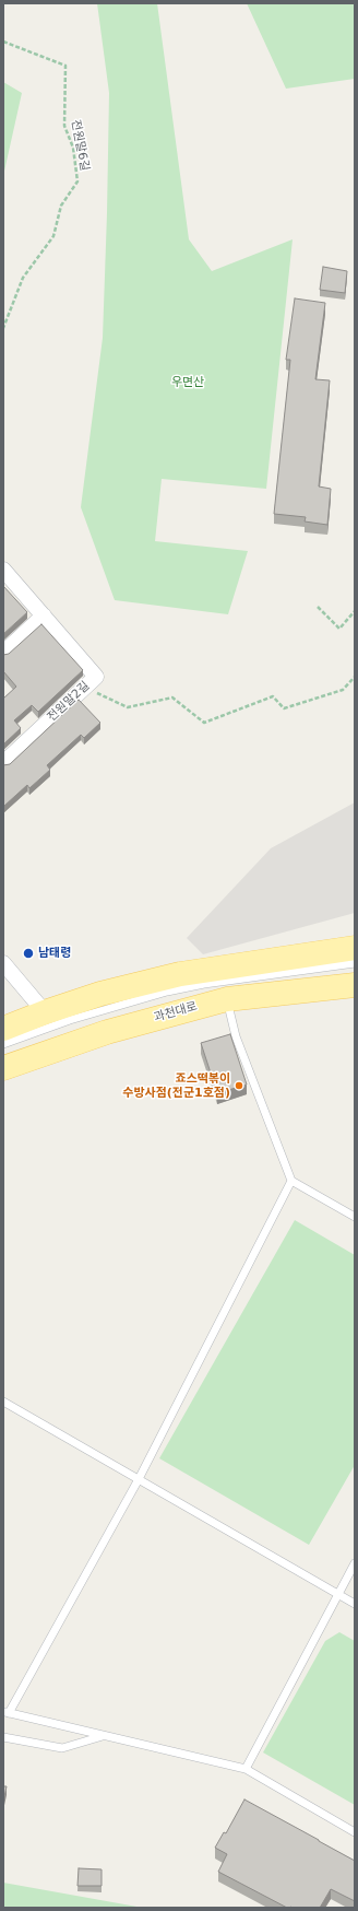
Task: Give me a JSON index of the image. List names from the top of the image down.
{
  "streets": {
    "main road": ["과천대로"],
    "street": ["전원말2길"],
    "path": ["전원말6길"]
  },
  "parks": ["우면산"],
  "places": ["남태령", "죠스떡볶이 수방사점(전군1호점)"]
}
